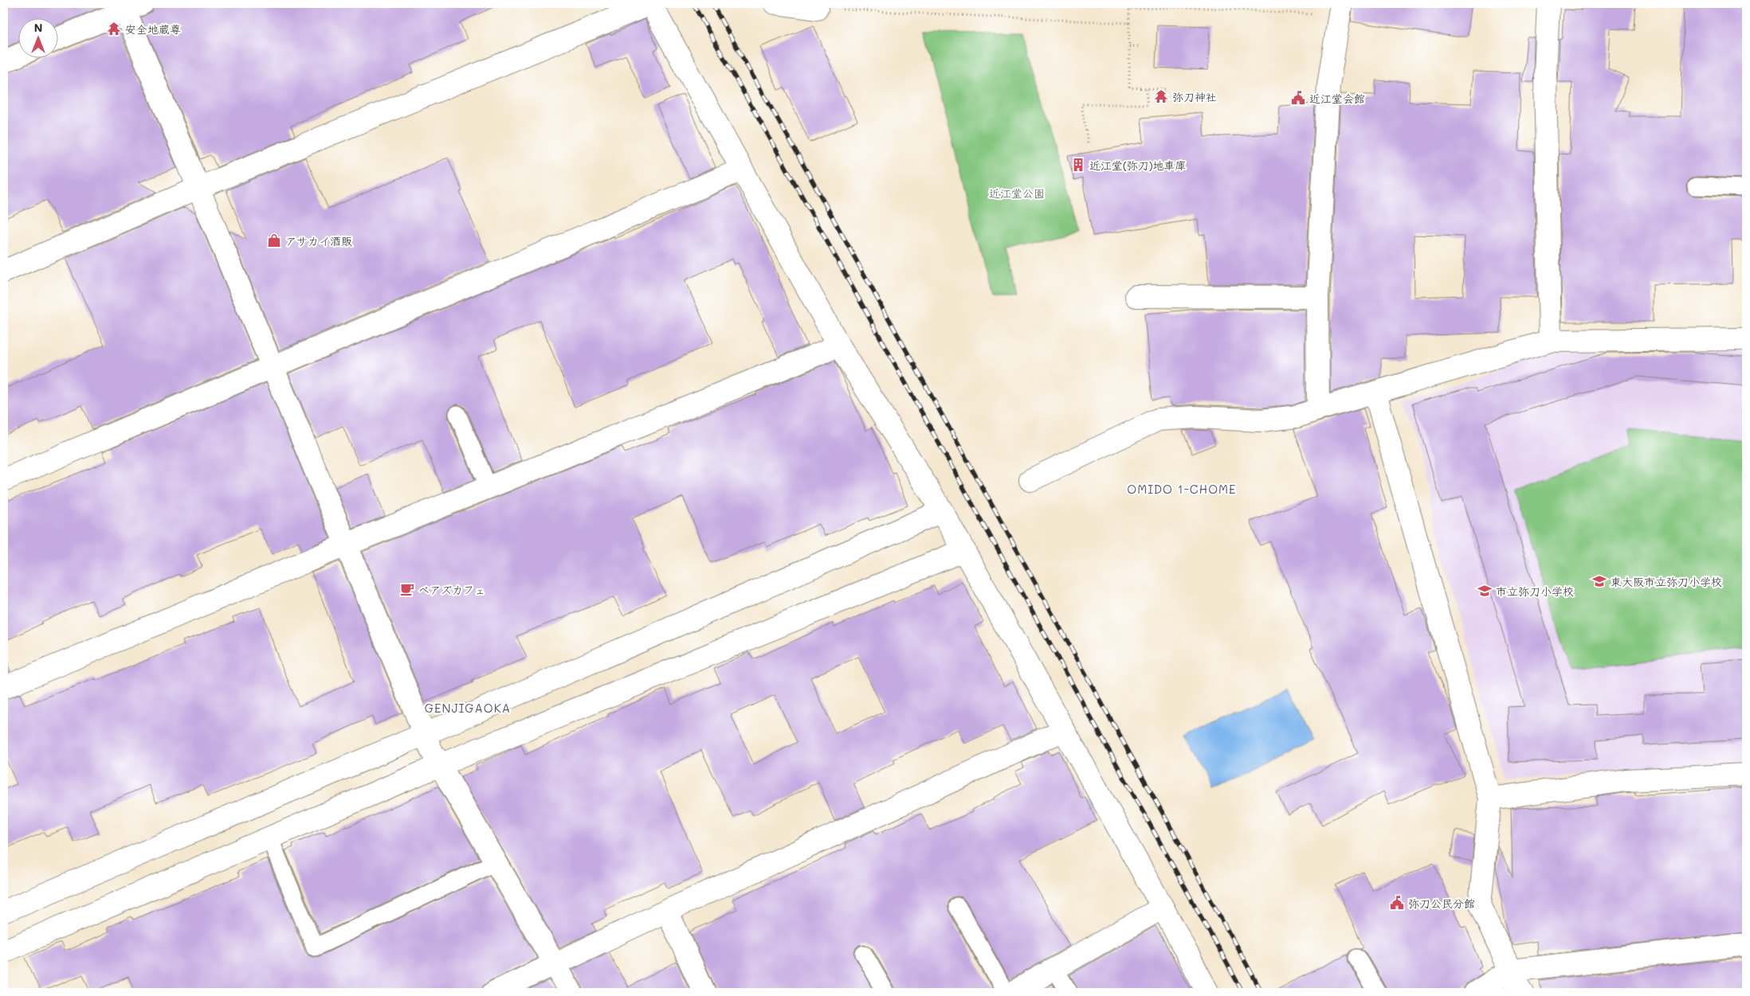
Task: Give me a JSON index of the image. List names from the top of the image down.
{
  "districts": ["OMIDO 1-CHOME", "GENJIGAOKA"],
  "parks": ["近江堂公園"],
  "places": {
    "temple": ["安全地蔵尊", "弥刀神社"],
    "public building": ["近江堂会館", "弥刀公民分館"],
    "building": ["近江堂(弥刀)地車庫"],
    "shop": ["アサカイ酒販"],
    "school or university": ["東大阪市立弥刀小学校", "市立弥刀小学校"],
    "cafe": ["ベアズカフェ"]
  },
  "north": "top"
}
